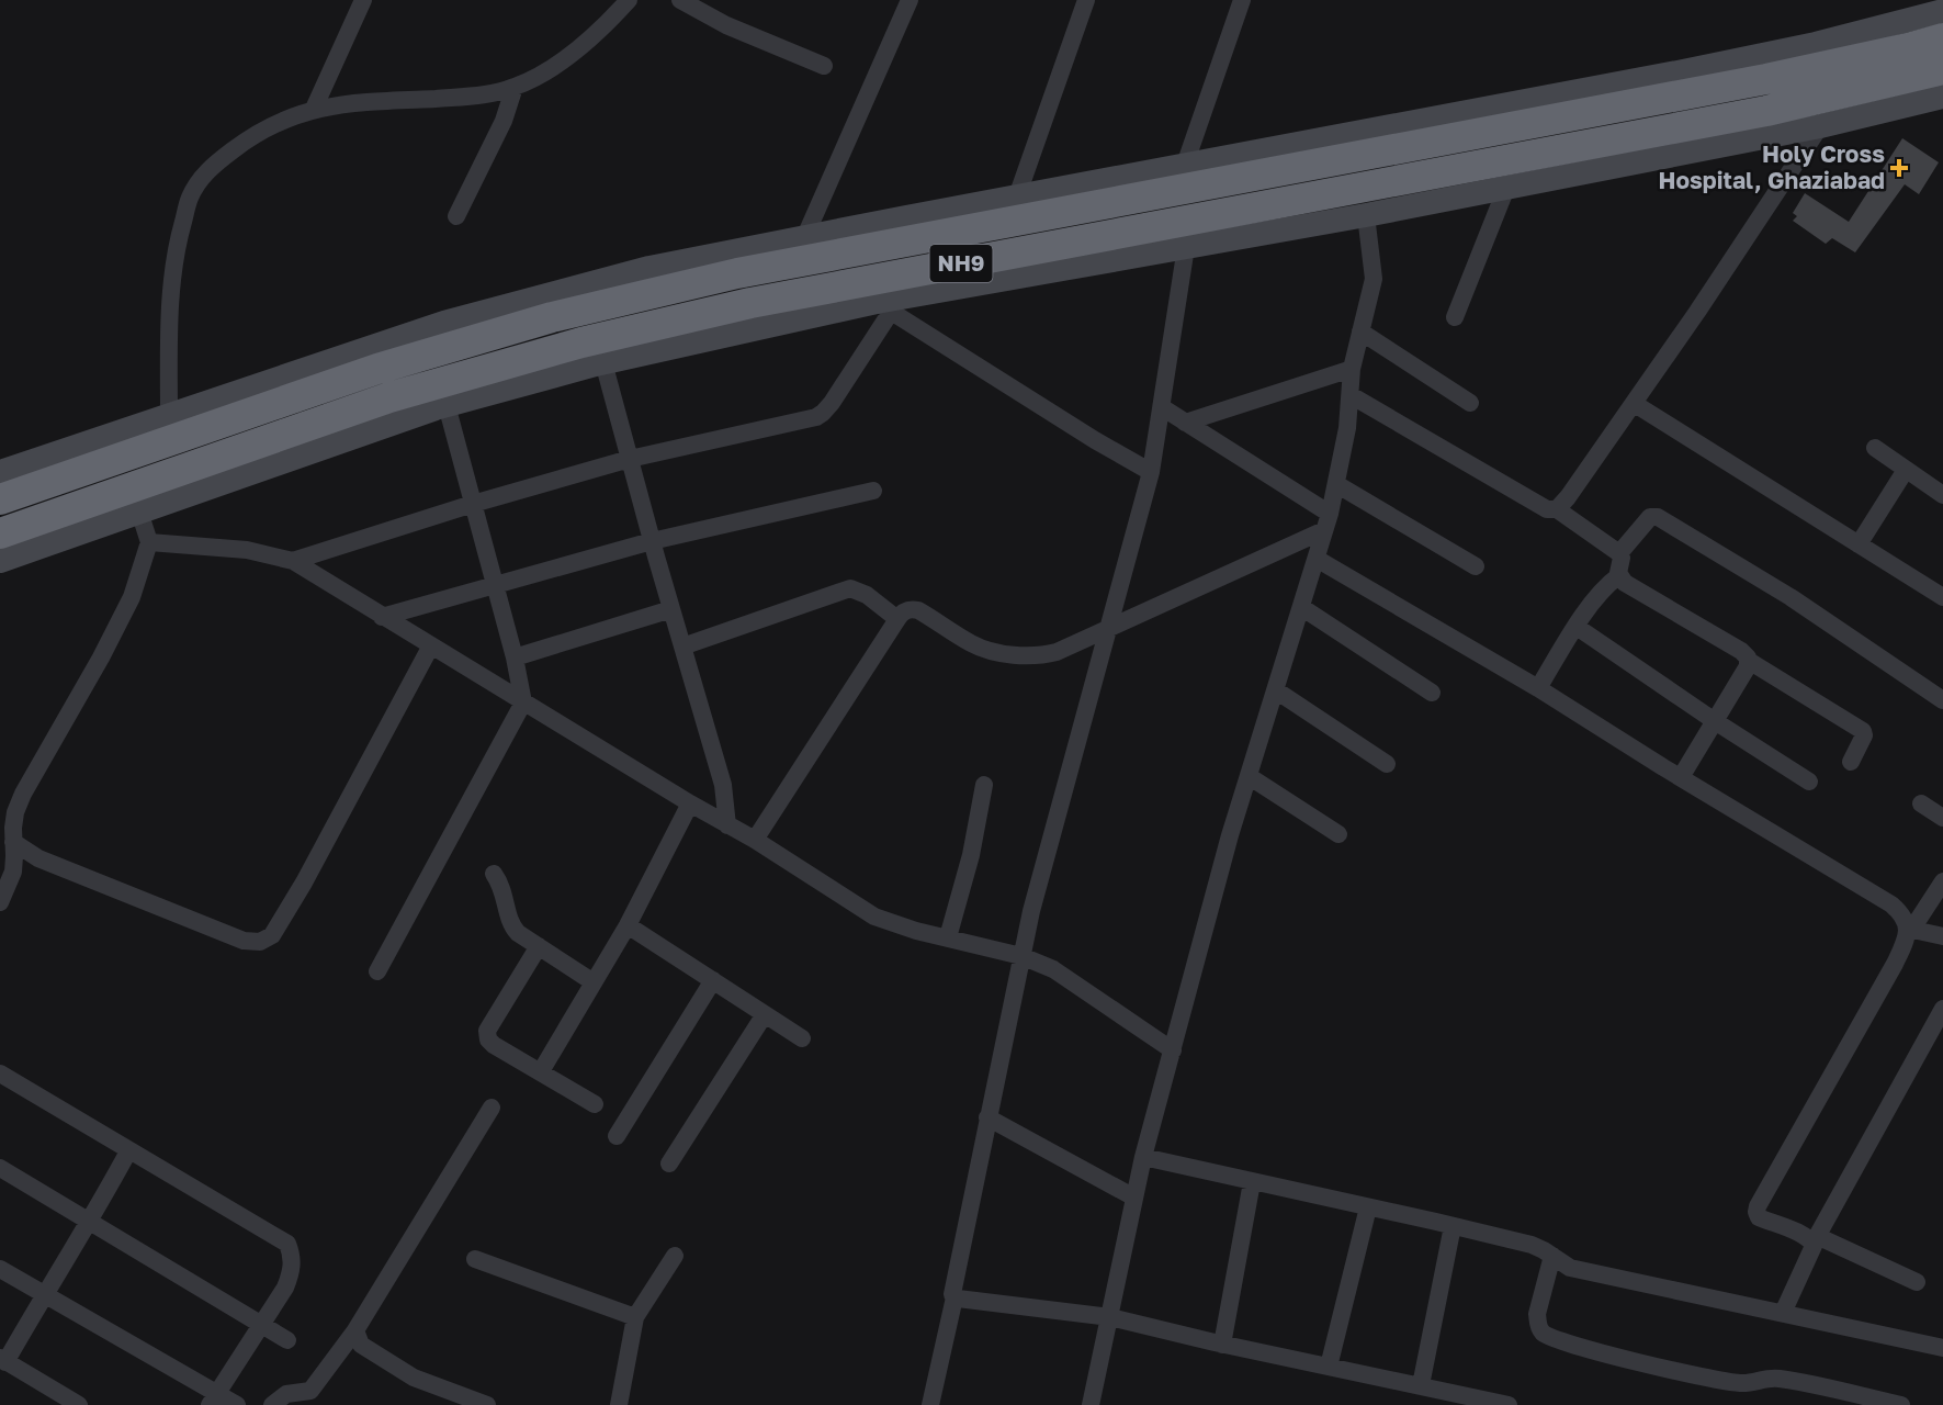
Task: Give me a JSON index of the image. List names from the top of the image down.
{
  "streets": {
    "highway": ["NH9"]
  },
  "places": {
    "health": ["Holy Cross Hospital, Ghaziabad"]
  }
}
